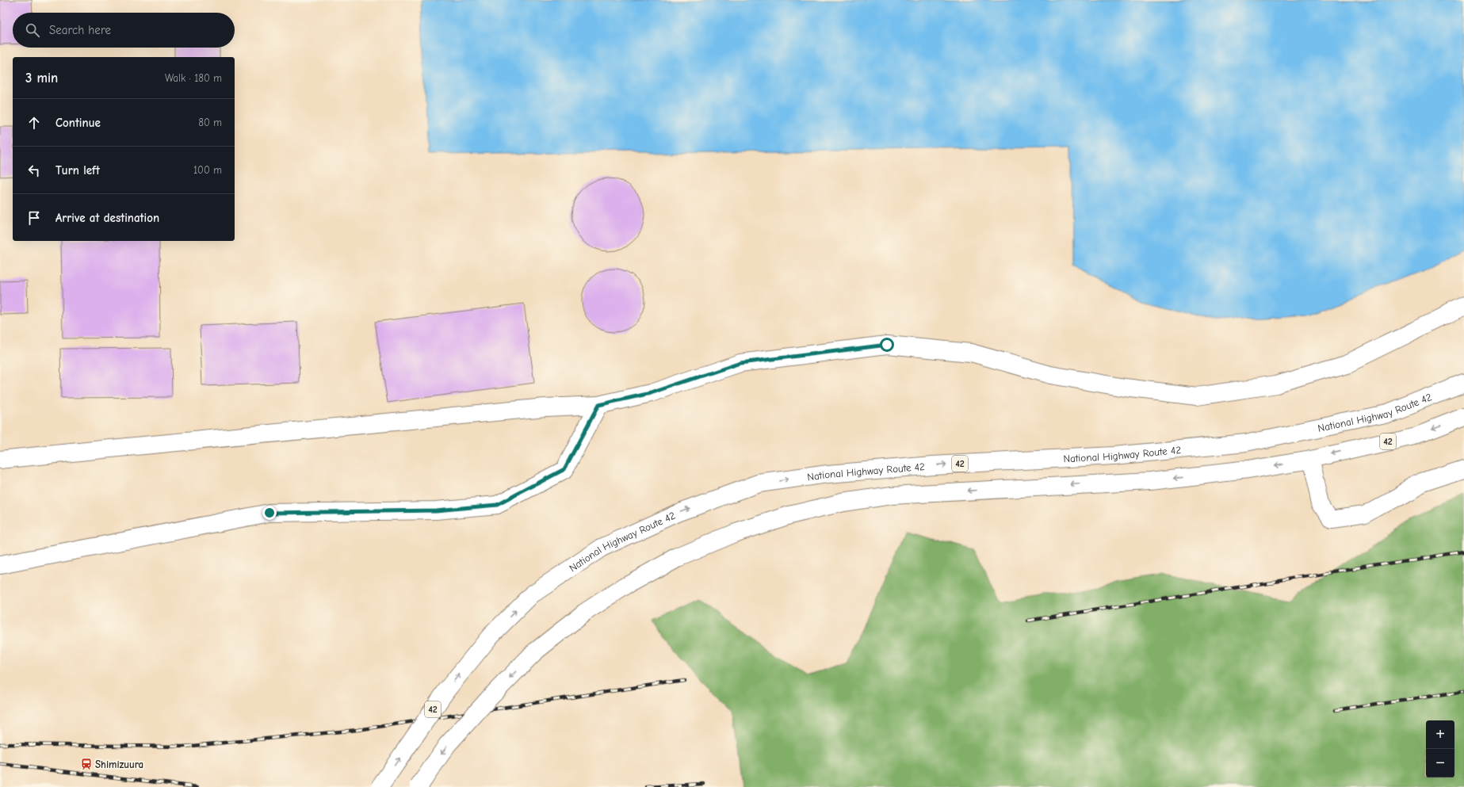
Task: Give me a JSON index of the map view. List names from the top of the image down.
{
  "streets": {
    "main road": ["National Highway Route 42", "42"]
  },
  "places": {
    "station": ["Shimizuura"]
  },
  "page": {
    "search": "Search here",
    "heading": ["3 min", "Walk · 180 m"],
    "list": [
      ["Continue", "80 m"],
      ["Turn left", "100 m"],
      "Arrive at destination"
    ],
    "map_buttons": ["+", "−"]
  }
}
